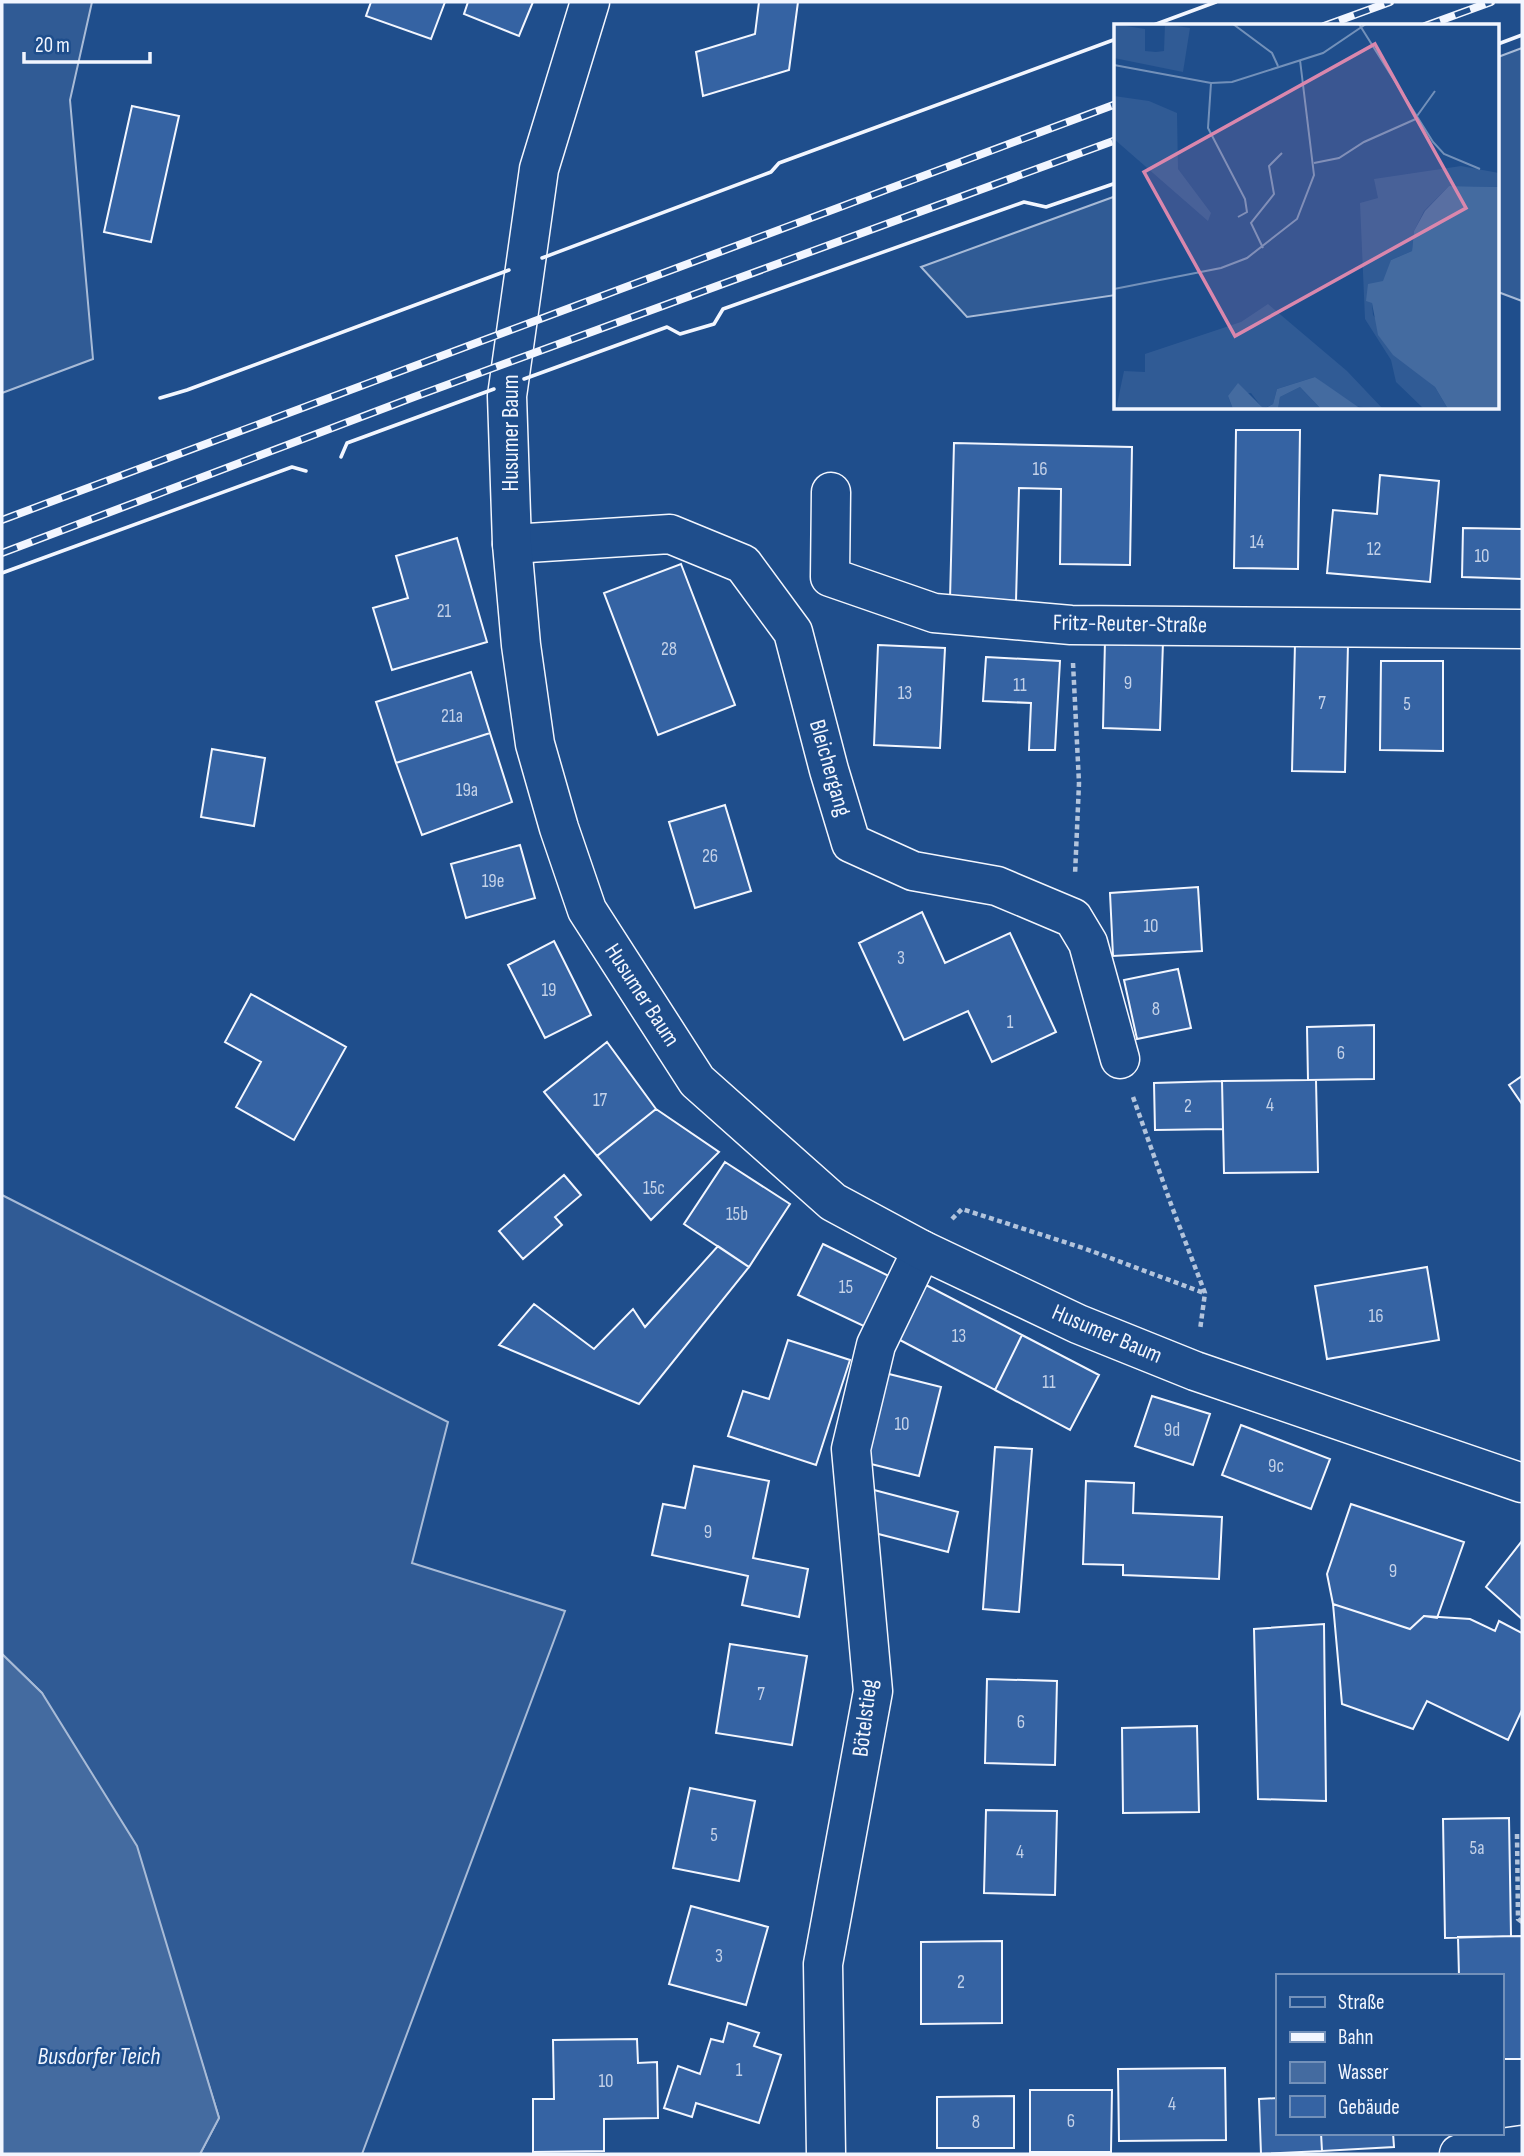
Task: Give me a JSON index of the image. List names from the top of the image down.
{
  "streets": {
    "street": [
      "Husumer Baum",
      "Fritz-Reuter-Straße",
      "Bleichergang",
      "Bötelstieg"
    ]
  },
  "crossings": [
    ["Husumer Baum", "Bleichergang"],
    ["Husumer Baum", "Bötelstieg"]
  ],
  "water": ["Busdorfer Teich"],
  "house_numbers": [
    "16",
    "14",
    "12",
    "10",
    "21",
    "28",
    "9",
    "11",
    "13",
    "7",
    "5",
    "21a",
    "19a",
    "26",
    "19e",
    "10",
    "3",
    "19",
    "8",
    "1",
    "6",
    "17",
    "4",
    "2",
    "15c",
    "15b",
    "15",
    "16",
    "13",
    "11",
    "10",
    "9d",
    "9c",
    "9",
    "9",
    "7",
    "6",
    "5",
    "5a",
    "4",
    "3",
    "2",
    "1",
    "10",
    "4",
    "6",
    "8"
  ],
  "legend": [
    "Straße",
    "Bahn",
    "Wasser",
    "Gebäude"
  ],
  "scale_bar": "20 m"
}
